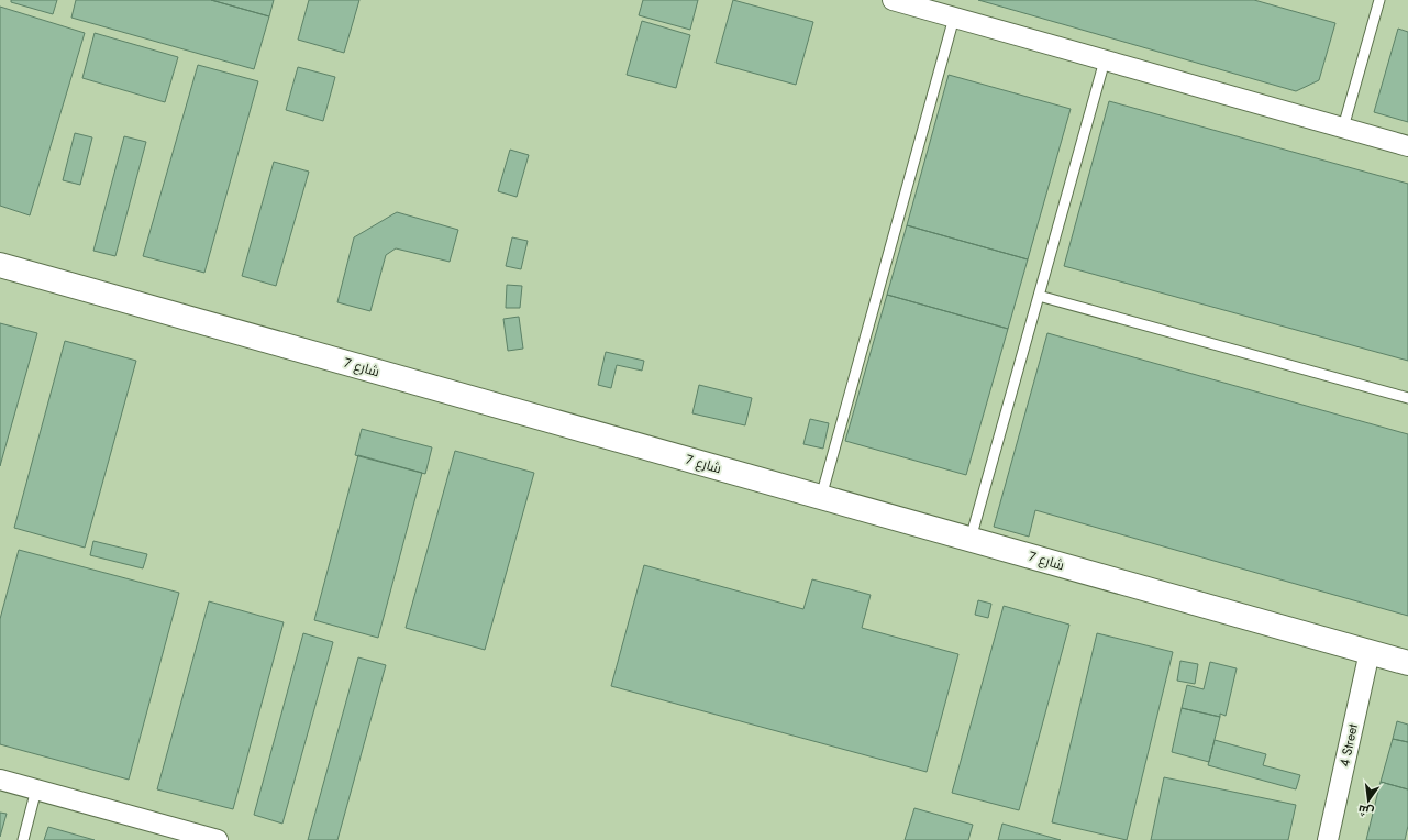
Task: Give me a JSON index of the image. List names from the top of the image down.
{
  "streets": {
    "street": ["شارع 7", "4 Street"]
  },
  "crossings": [
    ["شارع 7", "4 Street"]
  ],
  "north": "bottom"
}
